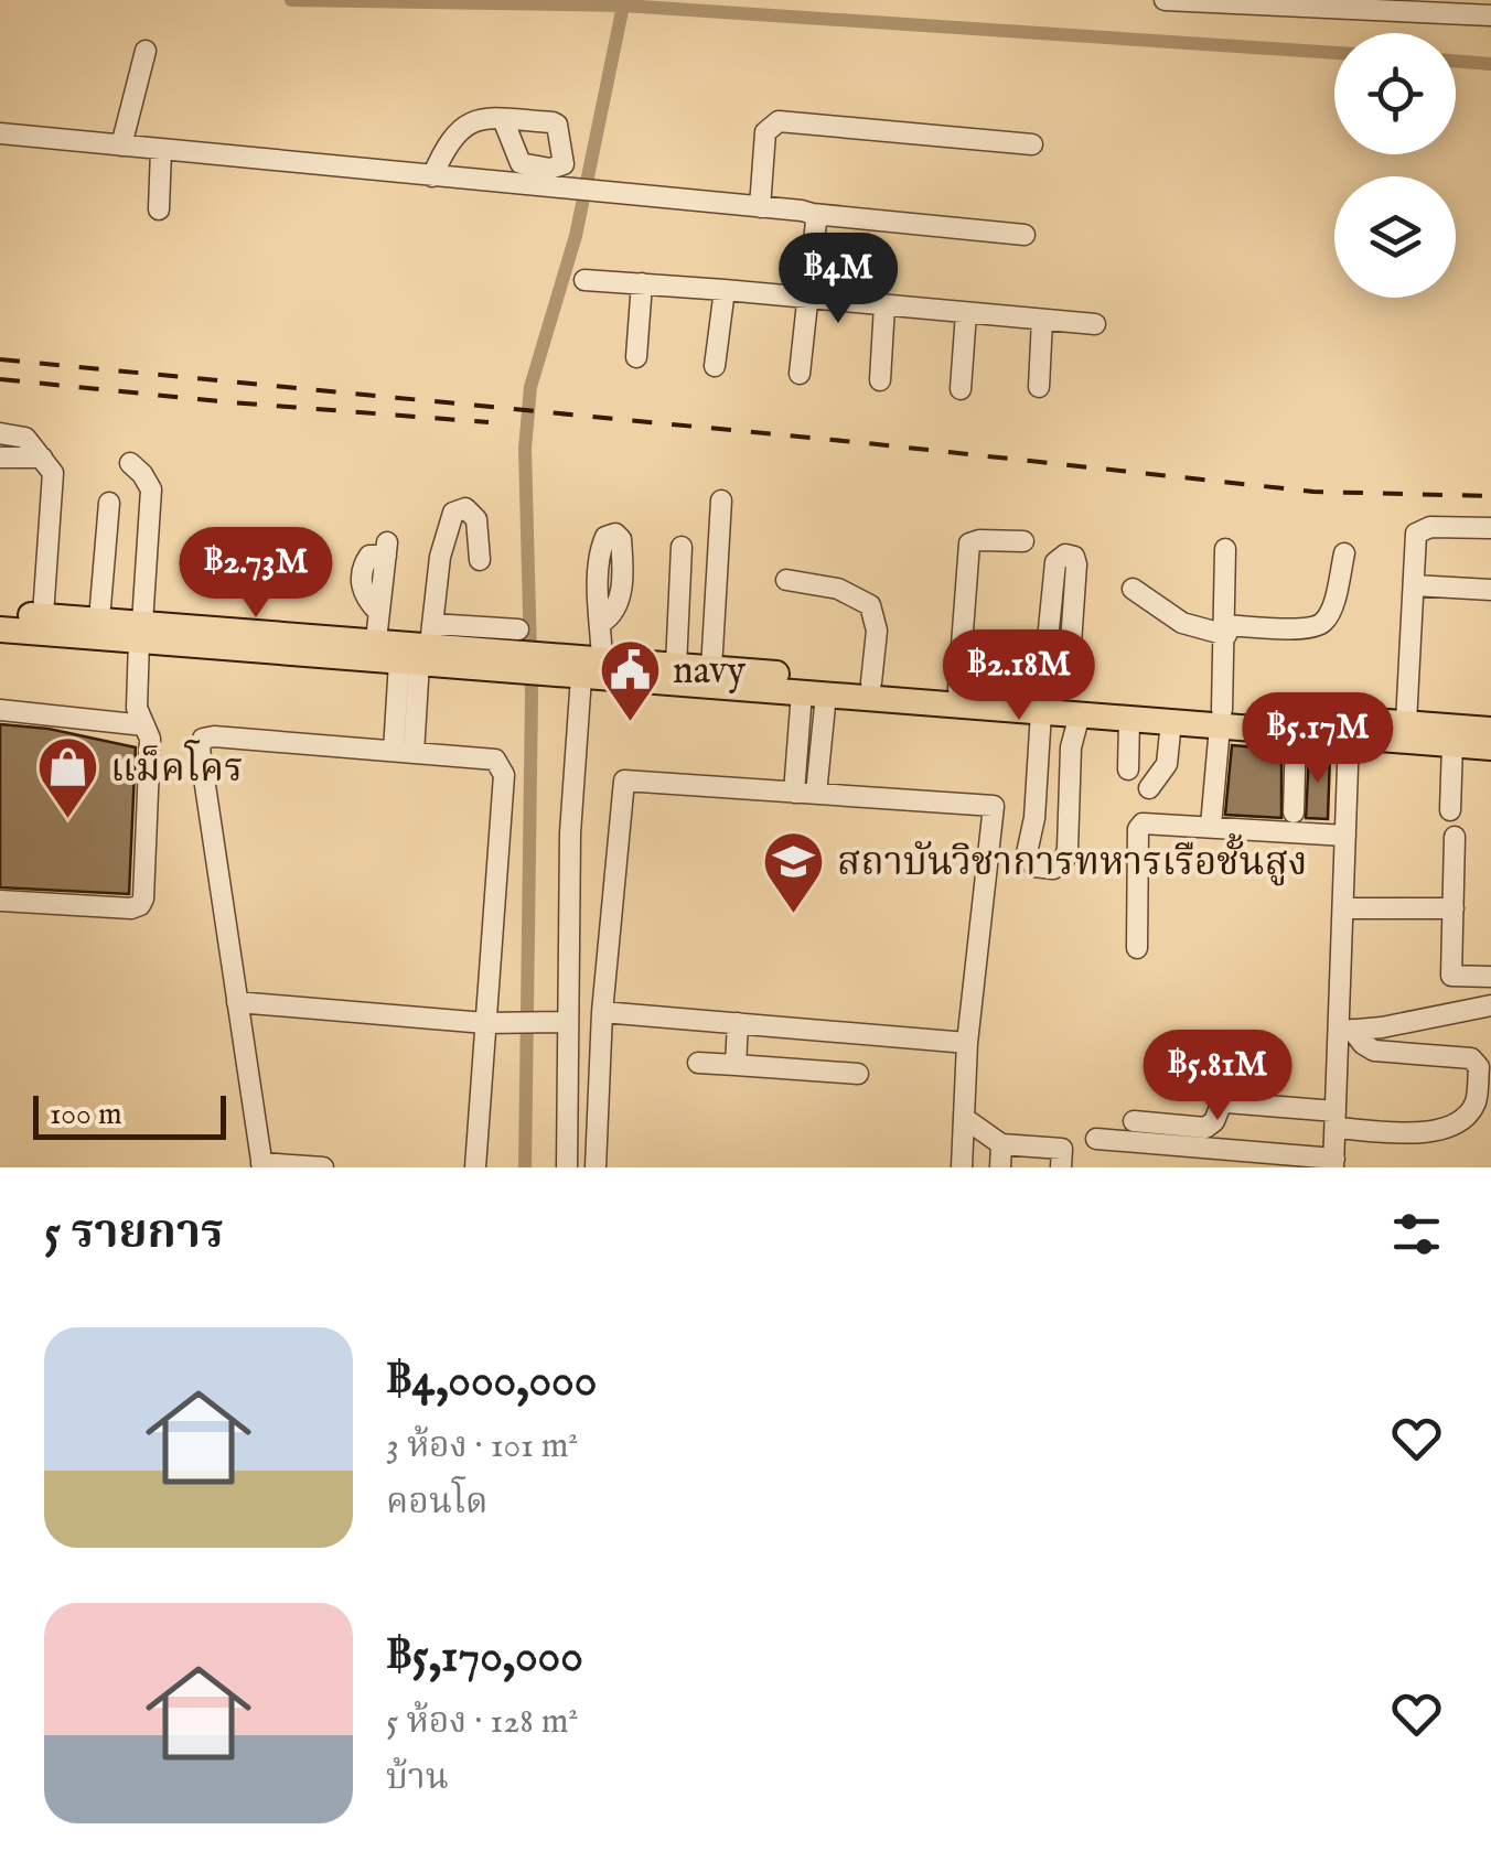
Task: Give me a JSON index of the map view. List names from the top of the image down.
{
  "places": {
    "public building": ["navy"],
    "shop": ["แม็คโคร"],
    "school or university": ["สถาบันวิชาการทหารเรือชั้นสูง"]
  },
  "scale_bar": "100 m",
  "page": {
    "price": [
      "฿4M",
      "฿2.73M",
      "฿2.18M",
      "฿5.17M",
      "฿5.81M"
    ],
    "scale": "100 m",
    "heading": "5 รายการ",
    "list": [
      {
        "name": "฿4,000,000",
        "note": "3 ห้อง · 101 m² · คอนโด"
      },
      {
        "name": "฿5,170,000",
        "note": "5 ห้อง · 128 m² · บ้าน"
      }
    ]
  }
}
